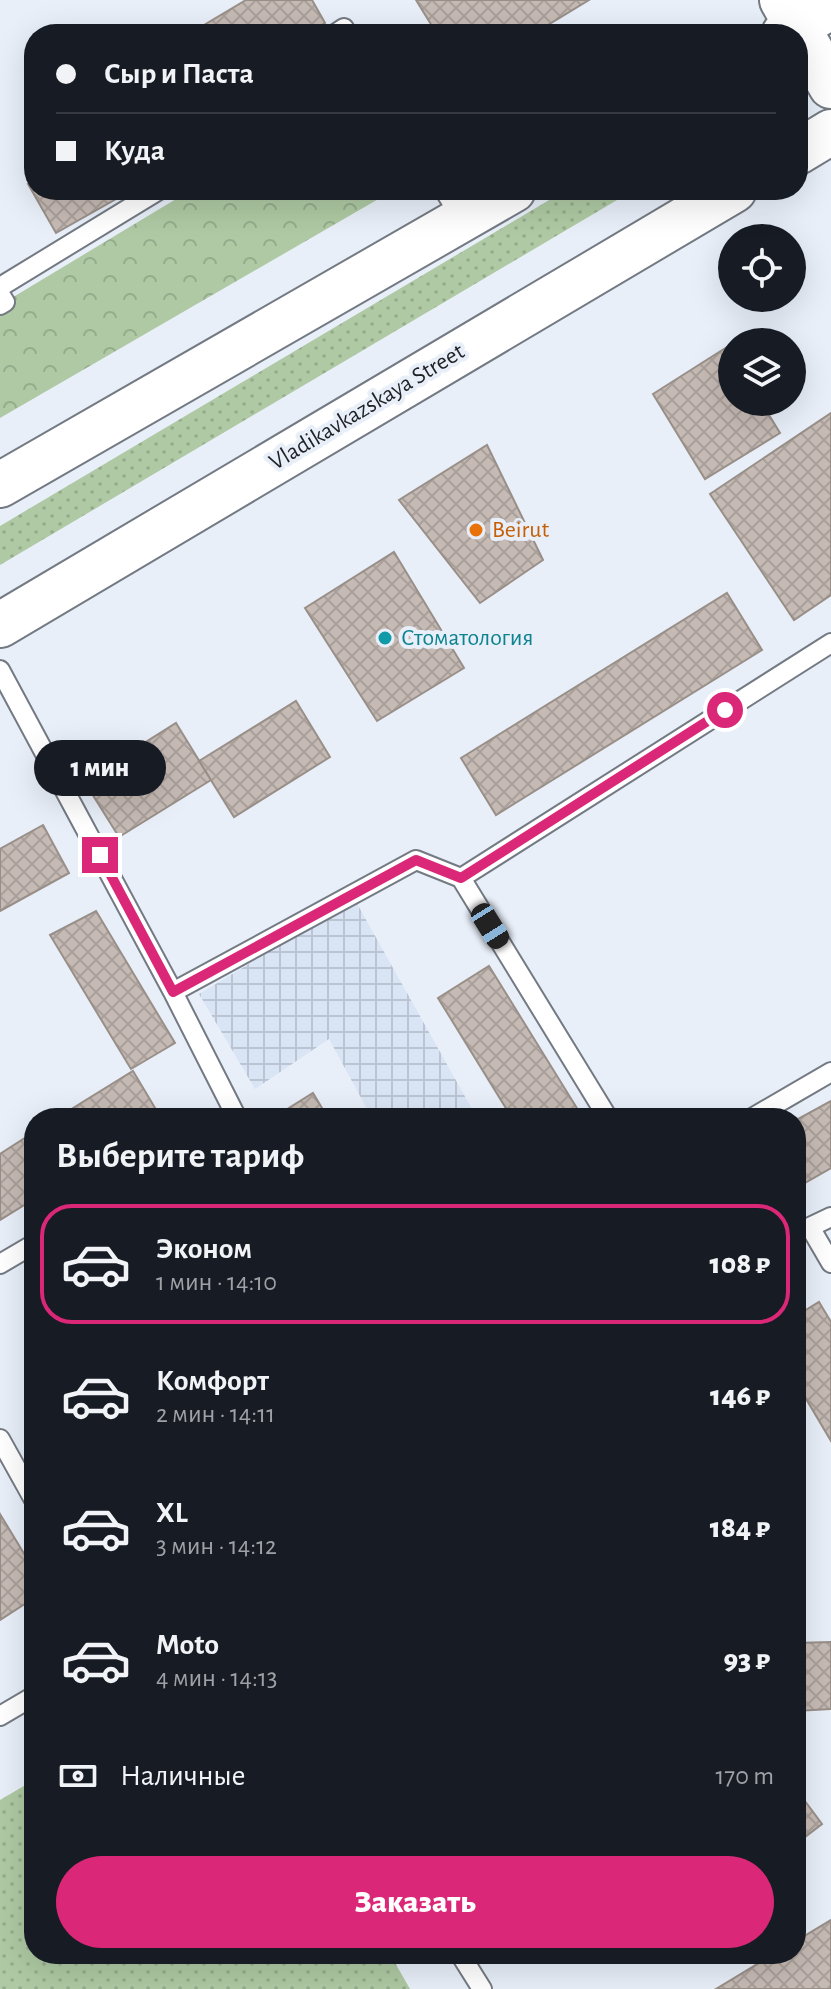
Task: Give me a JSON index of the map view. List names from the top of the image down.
{
  "streets": {
    "main road": ["Vladikavkazskaya Street"]
  },
  "places": ["Beirut", "Стоматология"],
  "page": {
    "banner": ["Сыр и Паста", "Куда"],
    "bubble": "1 мин",
    "heading": "Выберите тариф",
    "list": [
      {
        "name": "Эконом",
        "note": "1 мин · 14:10",
        "value": "108 ₽"
      },
      {
        "name": "Комфорт",
        "note": "2 мин · 14:11",
        "value": "146 ₽"
      },
      {
        "name": "XL",
        "note": "3 мин · 14:12",
        "value": "184 ₽"
      },
      {
        "name": "Moto",
        "note": "4 мин · 14:13",
        "value": "93 ₽"
      }
    ],
    "pay": ["Наличные", "170 m"],
    "buttons": "Заказать"
  }
}
